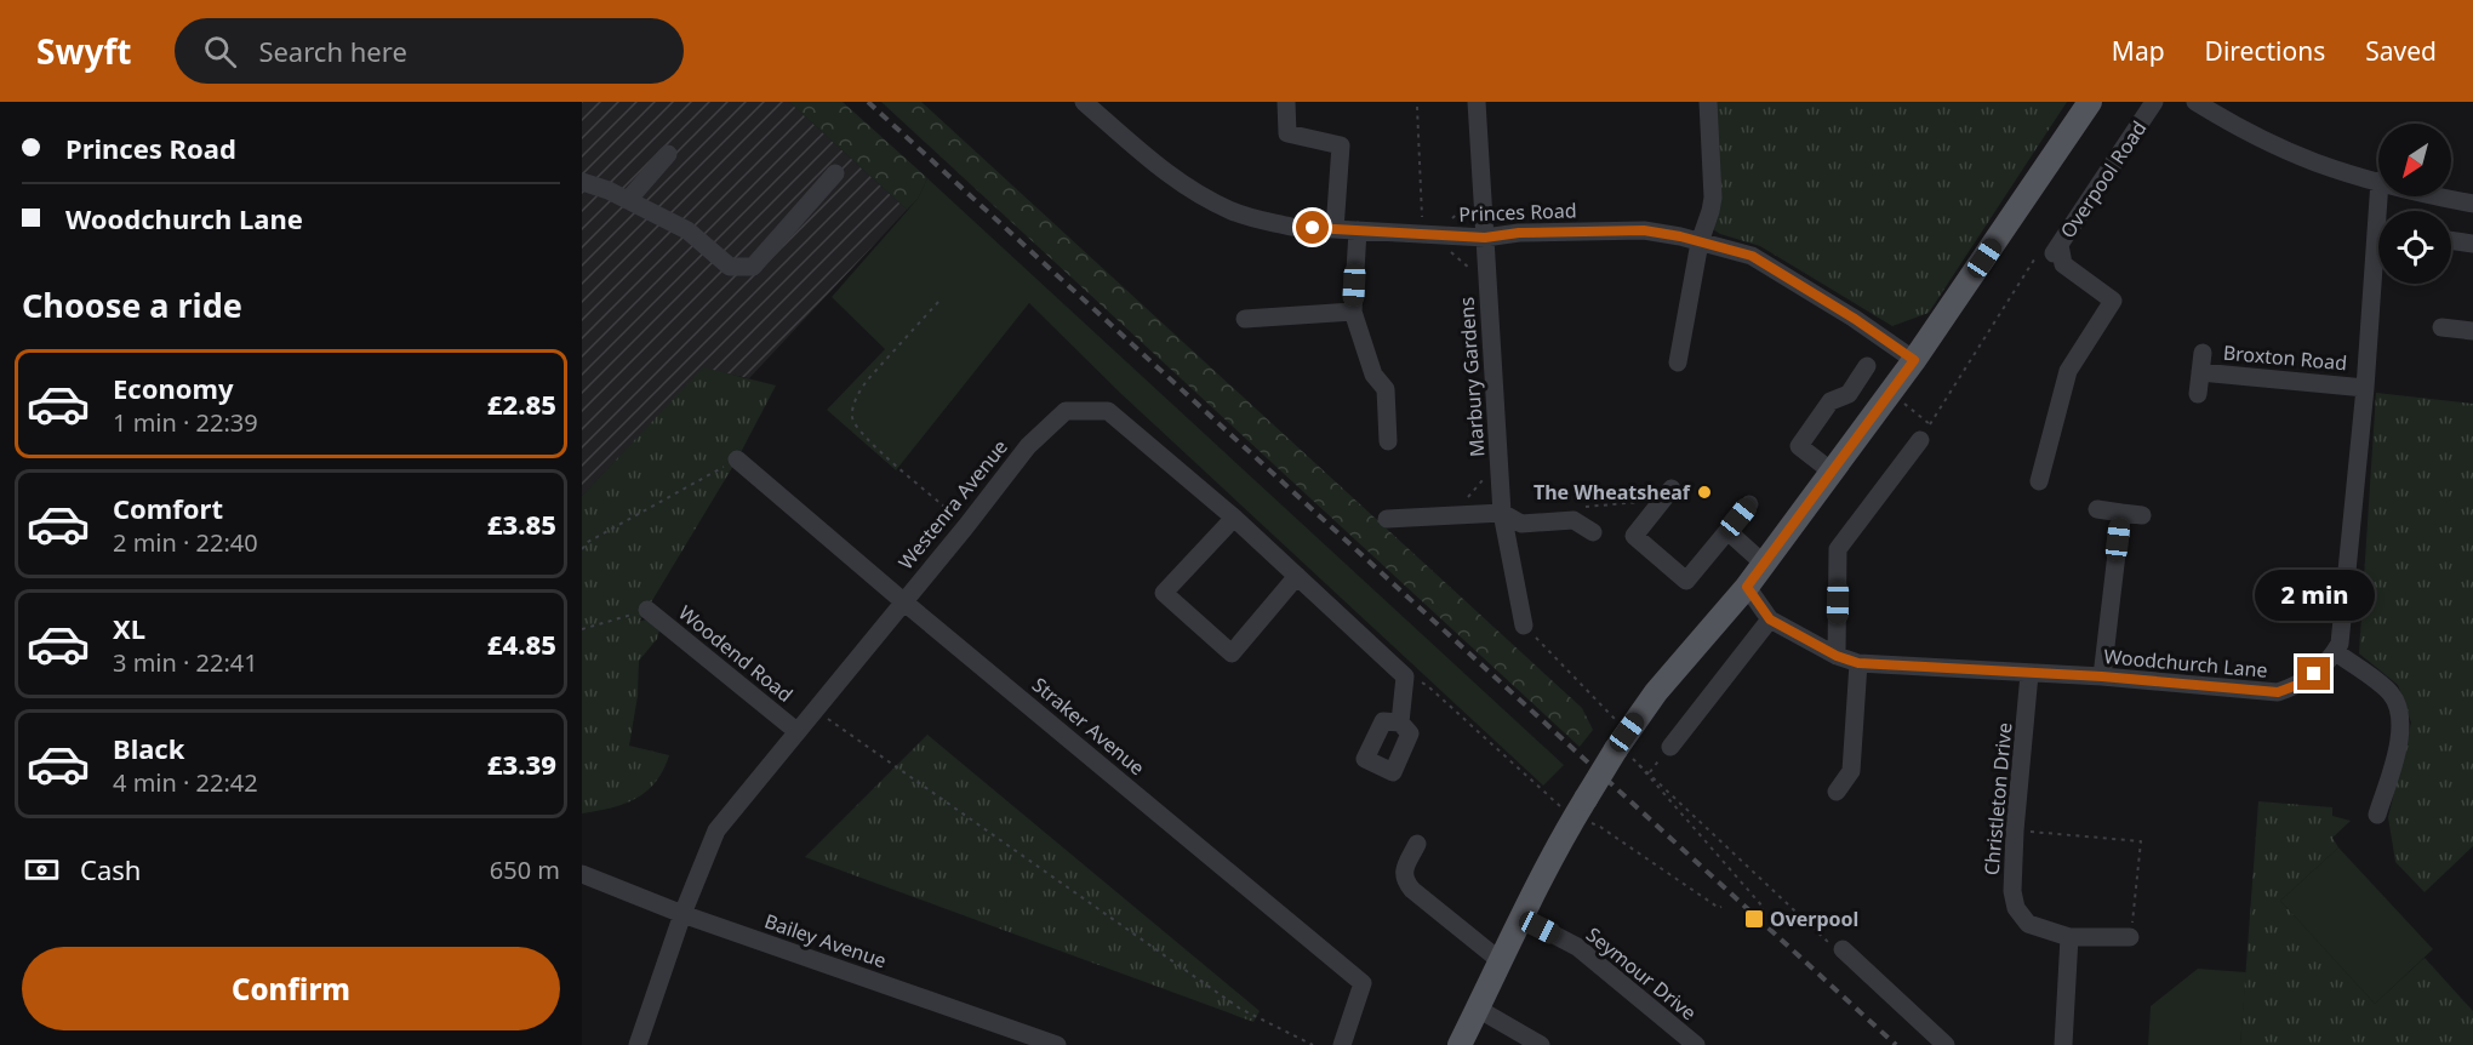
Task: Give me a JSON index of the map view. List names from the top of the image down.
{
  "streets": {
    "street": [
      "Overpool Road",
      "Princes Road",
      "Broxton Road",
      "Marbury Gardens",
      "Westenra Avenue",
      "Woodend Road",
      "Woodchurch Lane",
      "Straker Avenue",
      "Christleton Drive",
      "Bailey Avenue",
      "Seymour Drive"
    ]
  },
  "crossings": [
    ["Princes Road", "Marbury Gardens"],
    ["Westenra Avenue", "Woodend Road"],
    ["Westenra Avenue", "Straker Avenue"],
    ["Westenra Avenue", "Bailey Avenue"],
    ["Woodchurch Lane", "Christleton Drive"]
  ],
  "places": {
    "other": ["The Wheatsheaf"],
    "transit": ["Overpool"]
  },
  "north": "bottom left",
  "page": {
    "header": "Swyft",
    "search": "Search here",
    "nav": ["Map", "Directions", "Saved"],
    "banner": ["Princes Road", "Woodchurch Lane"],
    "heading": "Choose a ride",
    "list": [
      {
        "name": "Economy",
        "note": "1 min · 22:39",
        "value": "£2.85"
      },
      {
        "name": "Comfort",
        "note": "2 min · 22:40",
        "value": "£3.85"
      },
      {
        "name": "XL",
        "note": "3 min · 22:41",
        "value": "£4.85"
      },
      {
        "name": "Black",
        "note": "4 min · 22:42",
        "value": "£3.39"
      }
    ],
    "bubble": "2 min",
    "pay": ["Cash", "650 m"],
    "buttons": "Confirm"
  }
}
